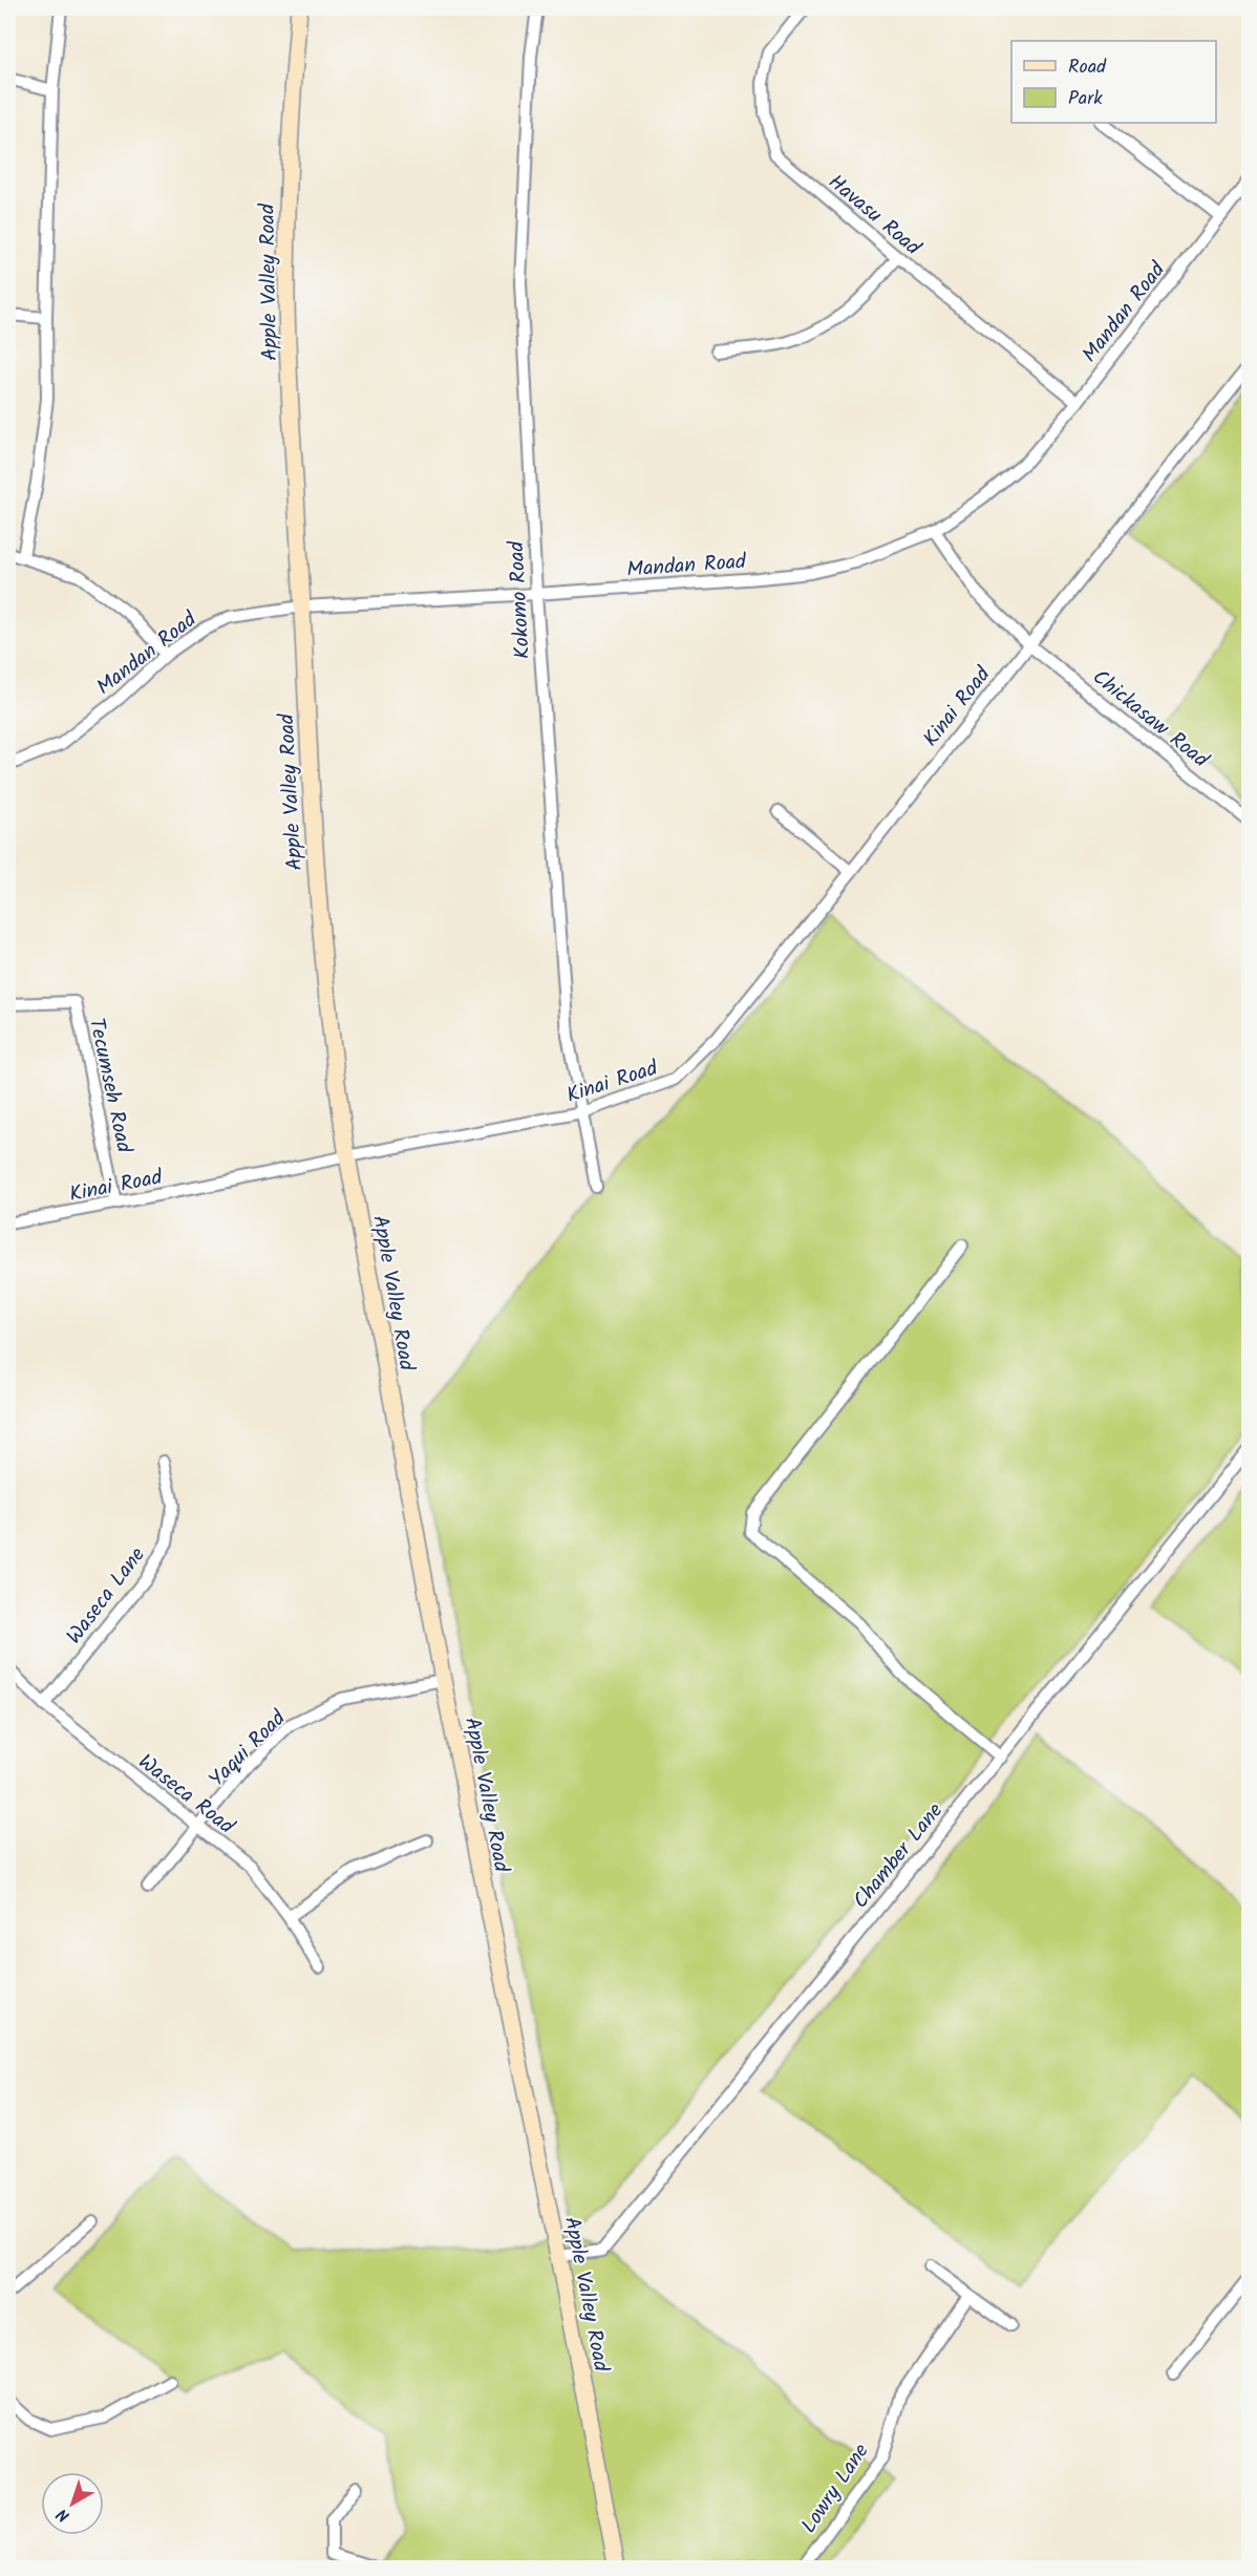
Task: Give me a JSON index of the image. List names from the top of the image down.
{
  "streets": {
    "main road": ["Apple Valley Road"],
    "street": [
      "Havasu Road",
      "Mandan Road",
      "Kokomo Road",
      "Kinai Road",
      "Chickasaw Road",
      "Tecumseh Road",
      "Waseca Lane",
      "Yaqui Road",
      "Waseca Road",
      "Chamber Lane",
      "Lowry Lane"
    ]
  },
  "crossings": [
    ["Havasu Road", "Mandan Road"],
    ["Apple Valley Road", "Mandan Road"],
    ["Apple Valley Road", "Kinai Road"],
    ["Apple Valley Road", "Yaqui Road"],
    ["Apple Valley Road", "Chamber Lane"],
    ["Mandan Road", "Kokomo Road"],
    ["Kokomo Road", "Kinai Road"],
    ["Kinai Road", "Chickasaw Road"],
    ["Kinai Road", "Tecumseh Road"],
    ["Waseca Lane", "Waseca Road"],
    ["Yaqui Road", "Waseca Road"]
  ],
  "legend": ["Road", "Park"],
  "north": "bottom left"
}
